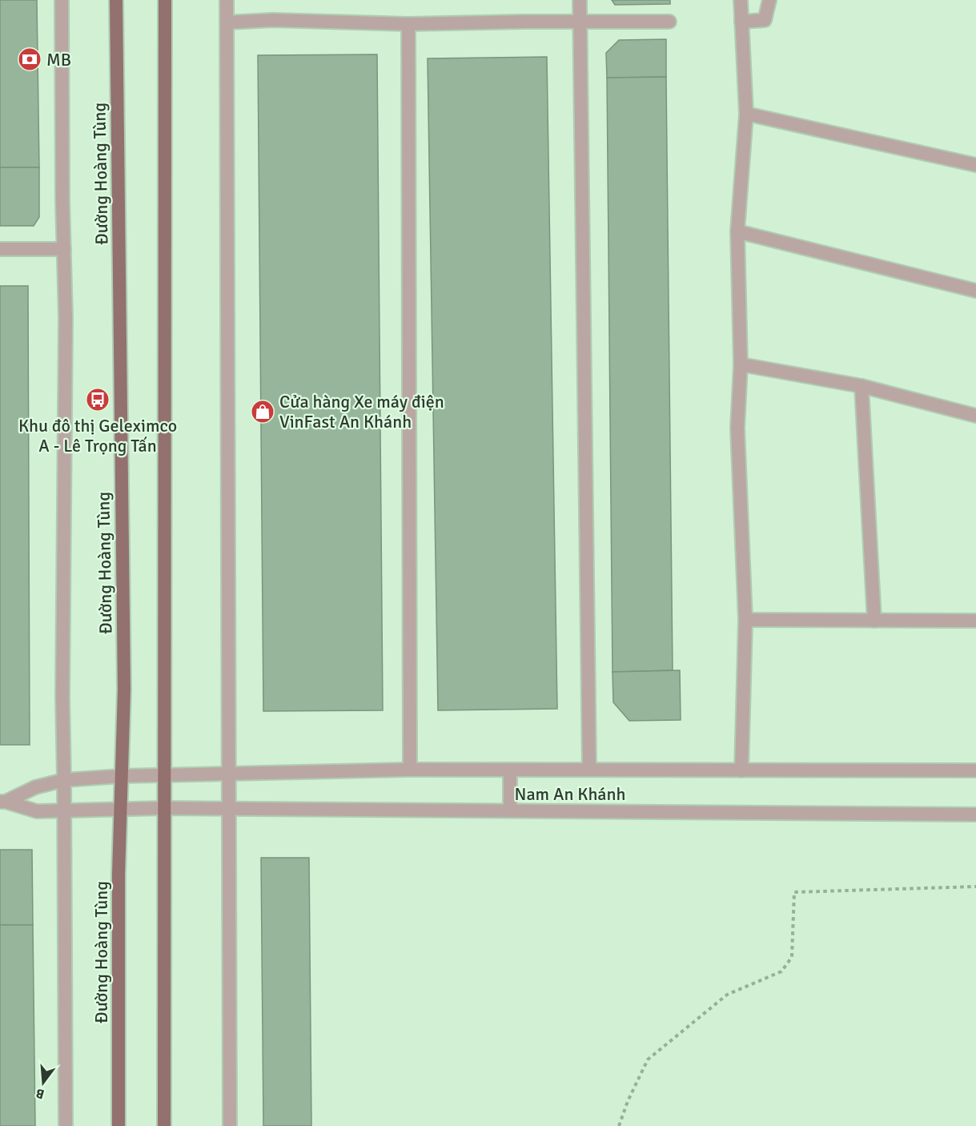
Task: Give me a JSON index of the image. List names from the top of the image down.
{
  "streets": {
    "main road": ["Đường Hoàng Tùng"],
    "street": ["Nam An Khánh"]
  },
  "crossings": [
    ["Đường Hoàng Tùng", "Nam An Khánh"]
  ],
  "places": {
    "bank": ["MB"],
    "bus stop": ["Khu đô thị Geleximco A - Lê Trọng Tấn"],
    "shop": ["Cửa hàng Xe máy điện VinFast An Khánh"]
  },
  "north": "bottom"
}
